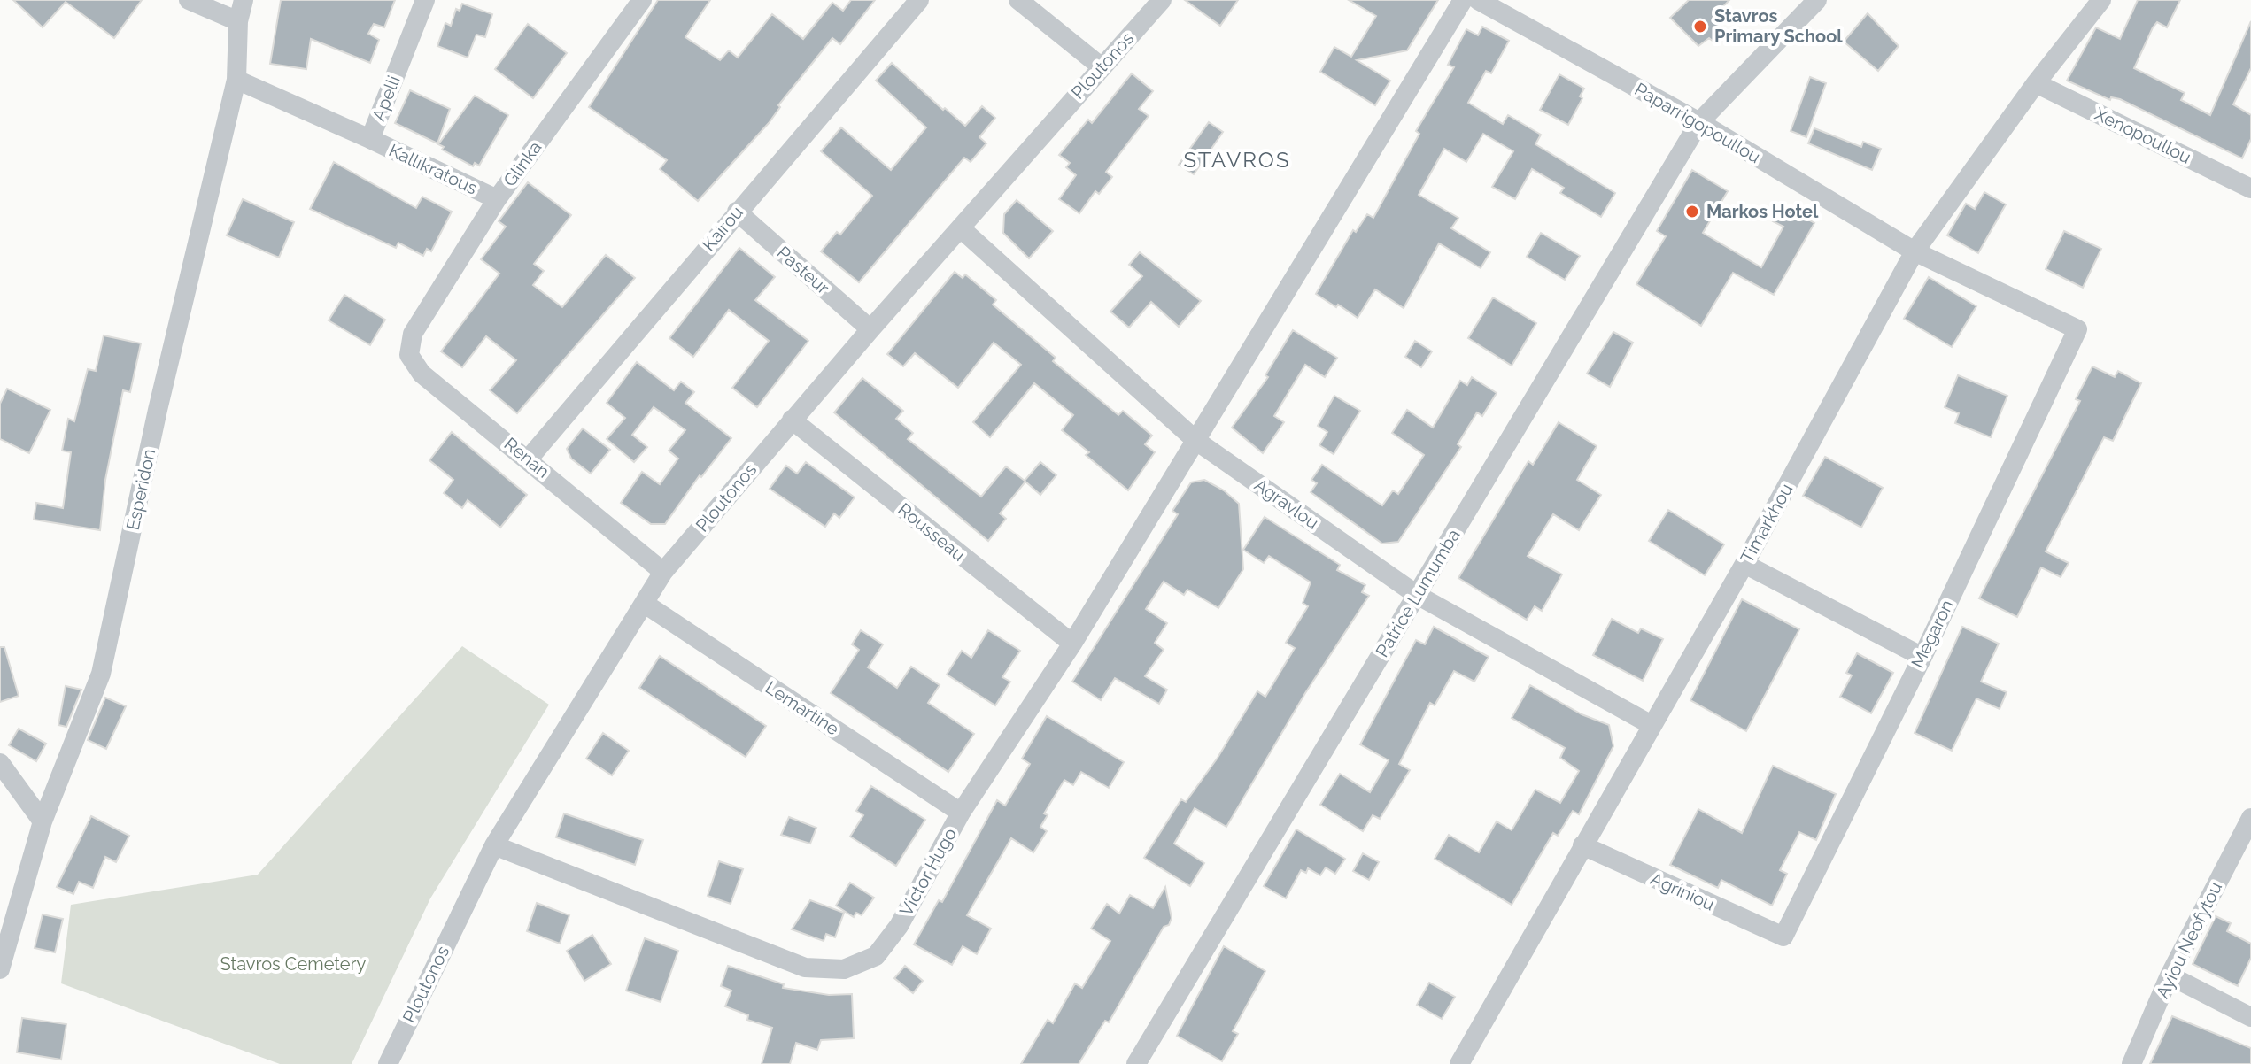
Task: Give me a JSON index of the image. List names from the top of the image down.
{
  "streets": {
    "street": [
      "Ploutonos",
      "Apelli",
      "Paparrigopoullou",
      "Xenopoullou",
      "Glinka",
      "Kallikratous",
      "Kairou",
      "Pasteur",
      "Renan",
      "Esperidon",
      "Agravlou",
      "Timarkhou",
      "Rousseau",
      "Patrice Lumumba",
      "Megaron",
      "Lemartine",
      "Victor Hugo",
      "Agriniou",
      "Ayiou Neofytou"
    ]
  },
  "crossings": [
    ["Ploutonos", "Pasteur"],
    ["Ploutonos", "Renan"],
    ["Ploutonos", "Agravlou"],
    ["Ploutonos", "Rousseau"],
    ["Ploutonos", "Lemartine"],
    ["Ploutonos", "Victor Hugo"],
    ["Apelli", "Kallikratous"],
    ["Apelli", "Esperidon"],
    ["Paparrigopoullou", "Timarkhou"],
    ["Paparrigopoullou", "Patrice Lumumba"],
    ["Paparrigopoullou", "Megaron"],
    ["Xenopoullou", "Timarkhou"],
    ["Glinka", "Kallikratous"],
    ["Glinka", "Renan"],
    ["Kairou", "Pasteur"],
    ["Kairou", "Renan"],
    ["Agravlou", "Timarkhou"],
    ["Agravlou", "Patrice Lumumba"],
    ["Agravlou", "Victor Hugo"],
    ["Timarkhou", "Agriniou"],
    ["Rousseau", "Victor Hugo"],
    ["Megaron", "Agriniou"],
    ["Lemartine", "Victor Hugo"]
  ],
  "districts": ["STAVROS"],
  "parks": ["Stavros Cemetery"],
  "places": ["Stavros Primary School", "Markos Hotel"]
}
